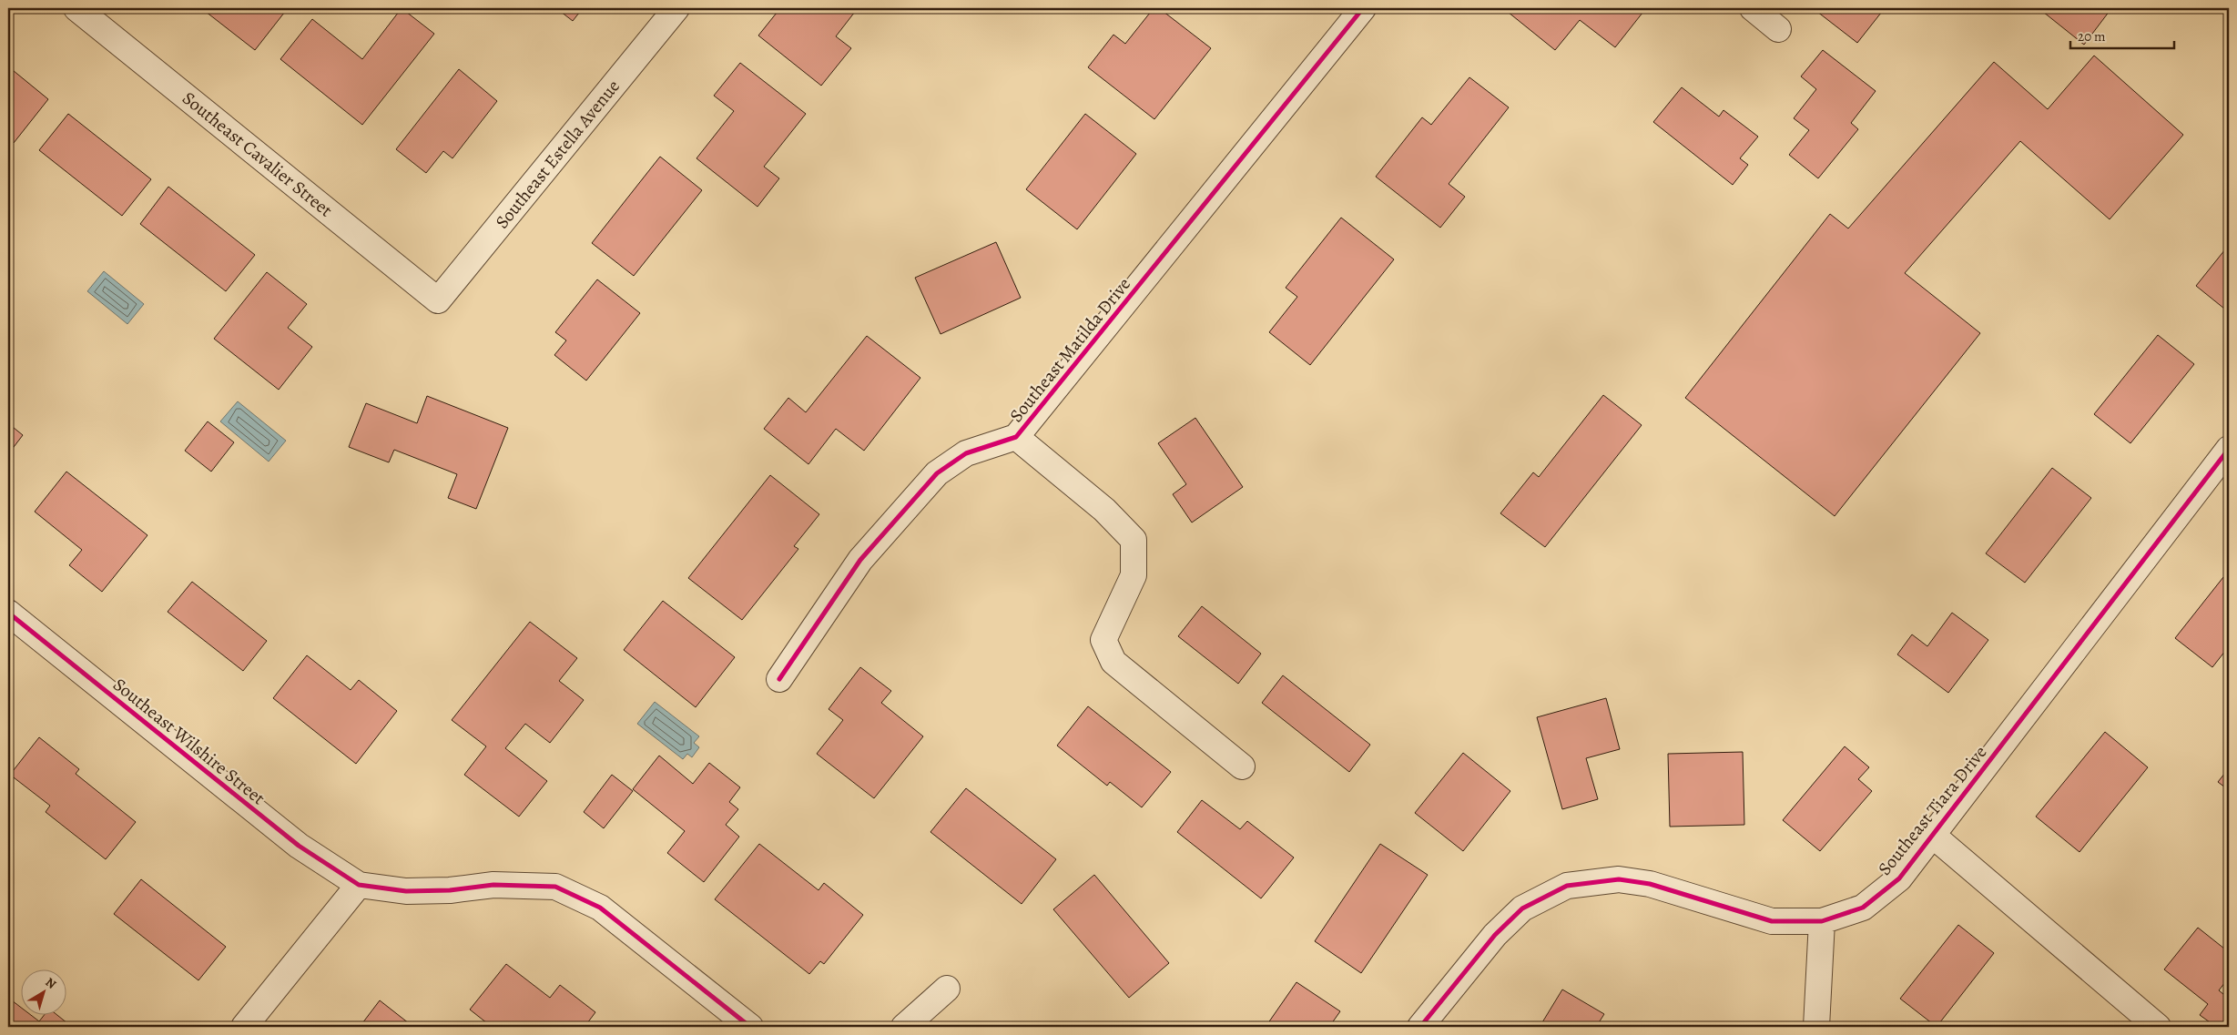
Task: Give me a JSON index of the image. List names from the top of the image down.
{
  "streets": {
    "street": [
      "Southeast Cavalier Street",
      "Southeast Estella Avenue",
      "Southeast Matilda Drive",
      "Southeast Wilshire Street",
      "Southeast Tiara Drive"
    ]
  },
  "crossings": [
    ["Southeast Cavalier Street", "Southeast Estella Avenue"]
  ],
  "scale_bar": "20 m",
  "north": "top right"
}
